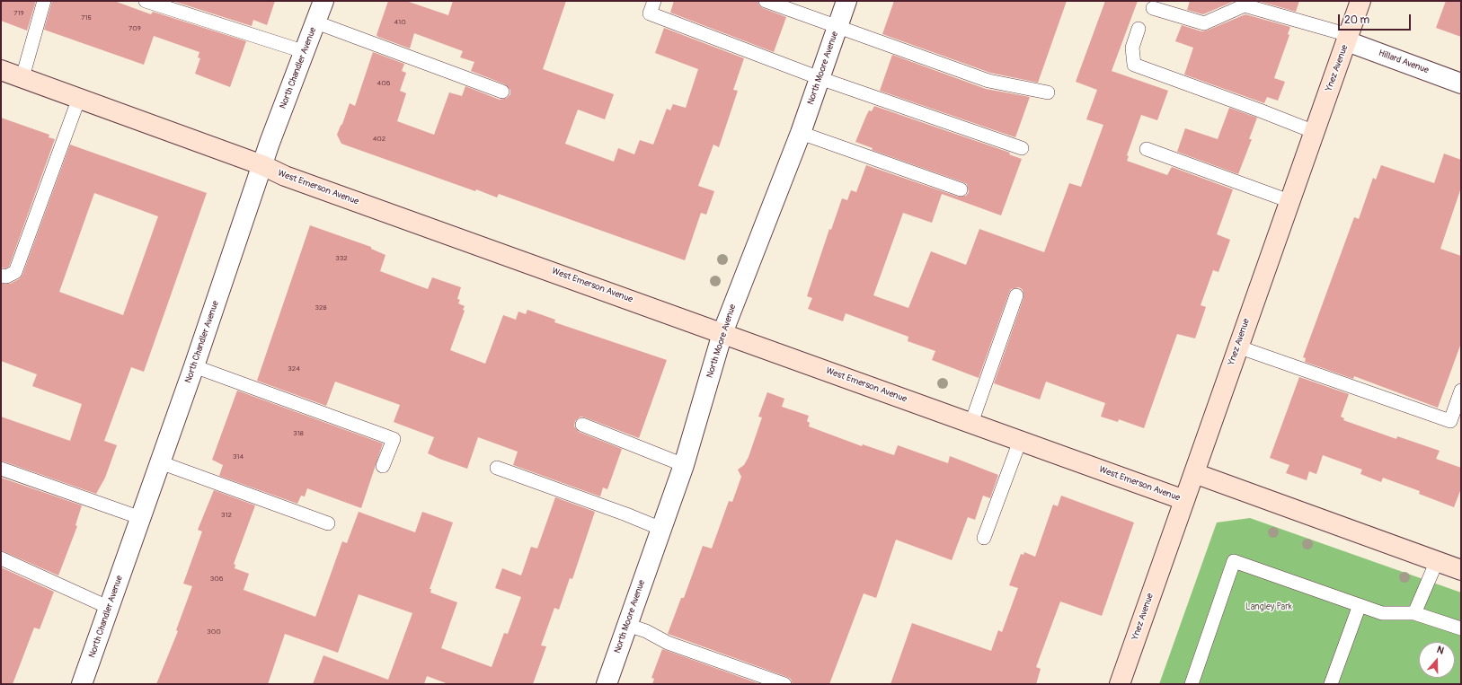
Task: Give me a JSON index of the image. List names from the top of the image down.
{
  "streets": {
    "street": [
      "Hillard Avenue",
      "North Chandler Avenue",
      "North Moore Avenue",
      "Ynez Avenue",
      "West Emerson Avenue"
    ]
  },
  "crossings": [
    ["Hillard Avenue", "Ynez Avenue"],
    ["North Chandler Avenue", "West Emerson Avenue"],
    ["North Moore Avenue", "West Emerson Avenue"],
    ["Ynez Avenue", "West Emerson Avenue"]
  ],
  "parks": ["Langley Park"],
  "house_numbers": [
    "719",
    "715",
    "410",
    "709",
    "406",
    "402",
    "332",
    "328",
    "324",
    "318",
    "314",
    "312",
    "306",
    "300"
  ],
  "scale_bar": "20 m",
  "north": "top"
}
